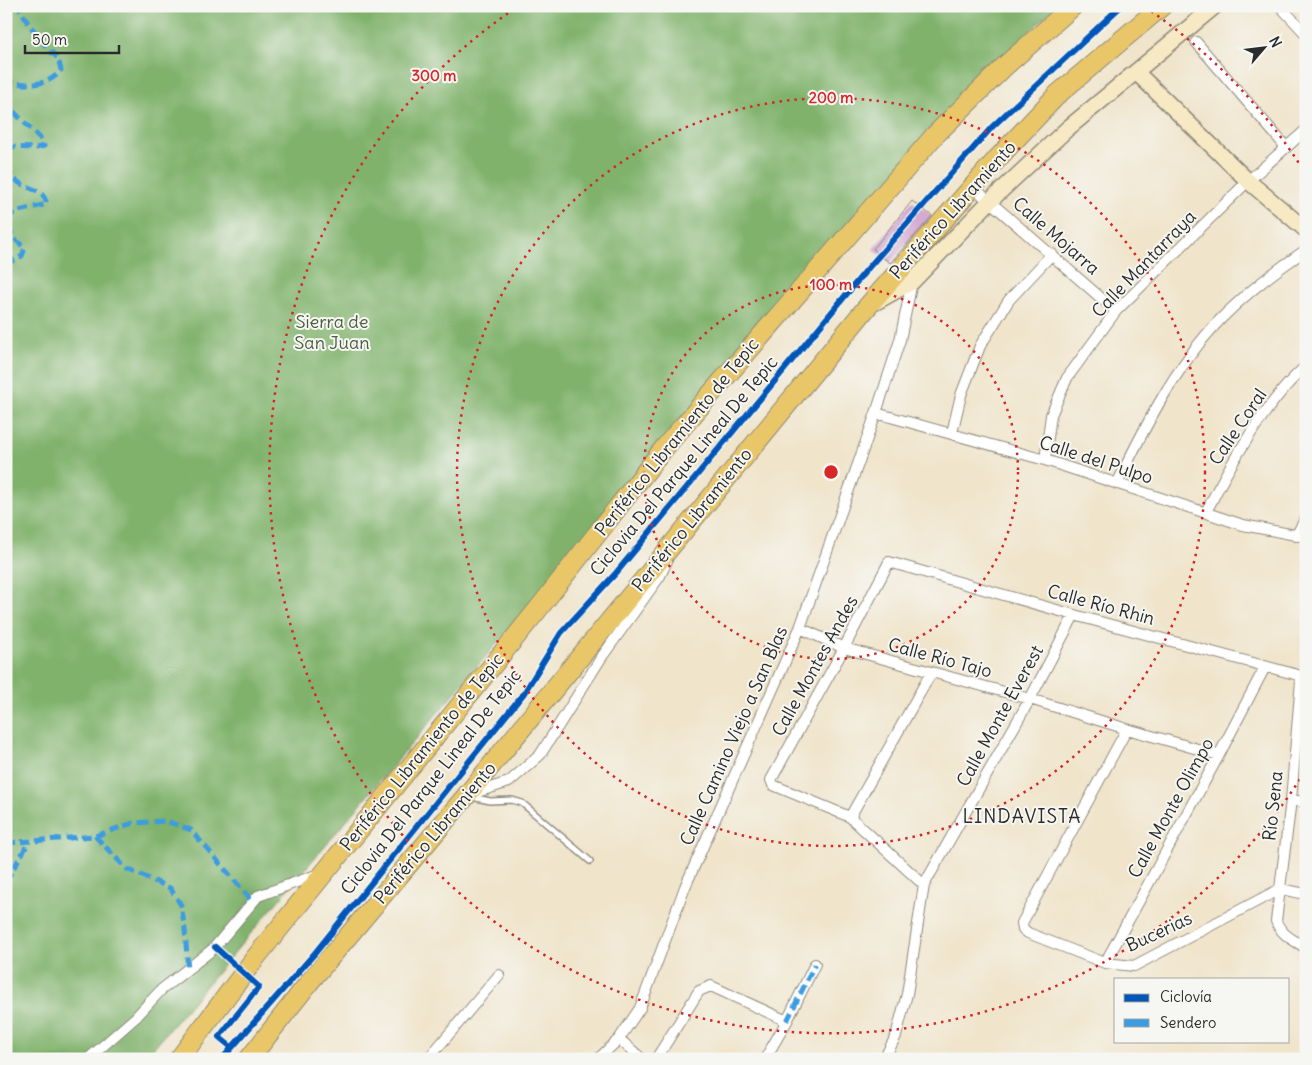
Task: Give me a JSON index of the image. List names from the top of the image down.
{
  "streets": {
    "highway": ["Periférico Libramiento", "Periférico Libramiento de Tepic"],
    "street": [
      "Calle Mojarra",
      "Calle Mantarraya",
      "Calle Coral",
      "Calle del Pulpo",
      "Calle Río Rhin",
      "Calle Río Tajo",
      "Calle Montes Andes",
      "Calle Monte Everest",
      "Calle Camino Viejo a San Blas",
      "Río Sena",
      "Calle Monte Olimpo",
      "Bucerias"
    ],
    "cycle path": ["Ciclovia Del Parque Lineal De Tepic"]
  },
  "crossings": [
    ["Periférico Libramiento", "Calle Mojarra"],
    ["Calle Mojarra", "Calle Mantarraya"],
    ["Calle Mantarraya", "Calle del Pulpo"],
    ["Calle Coral", "Calle del Pulpo"],
    ["Calle del Pulpo", "Calle Camino Viejo a San Blas"],
    ["Calle Río Rhin", "Calle Montes Andes"],
    ["Calle Río Rhin", "Calle Monte Everest"],
    ["Calle Río Rhin", "Río Sena"],
    ["Calle Río Rhin", "Calle Monte Olimpo"],
    ["Calle Río Tajo", "Calle Montes Andes"],
    ["Calle Río Tajo", "Calle Monte Everest"],
    ["Calle Río Tajo", "Calle Camino Viejo a San Blas"],
    ["Calle Río Tajo", "Calle Monte Olimpo"],
    ["Calle Río Tajo", "Bucerias"],
    ["Río Sena", "Bucerias"],
    ["Calle Monte Olimpo", "Bucerias"]
  ],
  "districts": ["LINDAVISTA"],
  "parks": ["Sierra de San Juan"],
  "legend": ["Ciclovía", "Sendero"],
  "scale_bar": "50 m",
  "north": "top right",
  "rings": ["300 m", "200 m", "100 m"]
}
